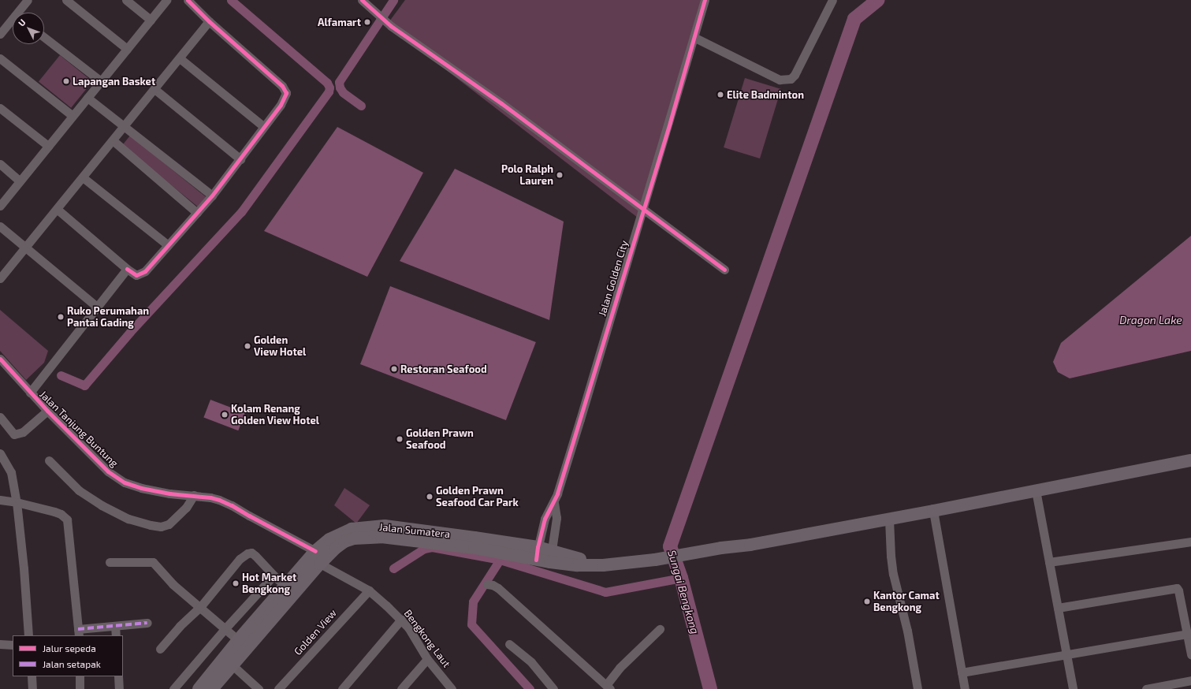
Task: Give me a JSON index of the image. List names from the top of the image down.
{
  "streets": {
    "main road": ["Jalan Sumatera"],
    "street": [
      "Jalan Golden City",
      "Jalan Tanjung Buntung",
      "Golden View",
      "Bengkong Laut"
    ]
  },
  "crossings": [
    ["Jalan Golden City", "Jalan Sumatera"],
    ["Jalan Tanjung Buntung", "Jalan Sumatera"],
    ["Jalan Sumatera", "Bengkong Laut"],
    ["Golden View", "Bengkong Laut"]
  ],
  "water": ["Dragon Lake", "Sungai Bengkong"],
  "places": [
    "Alfamart",
    "Lapangan Basket",
    "Elite Badminton",
    "Polo Ralph Lauren",
    "Ruko Perumahan Pantai Gading",
    "Golden View Hotel",
    "Restoran Seafood",
    "Kolam Renang Golden View Hotel",
    "Golden Prawn Seafood",
    "Golden Prawn Seafood Car Park",
    "Hot Market Bengkong",
    "Kantor Camat Bengkong"
  ],
  "legend": ["Jalur sepeda", "Jalan setapak"],
  "north": "top left"
}
